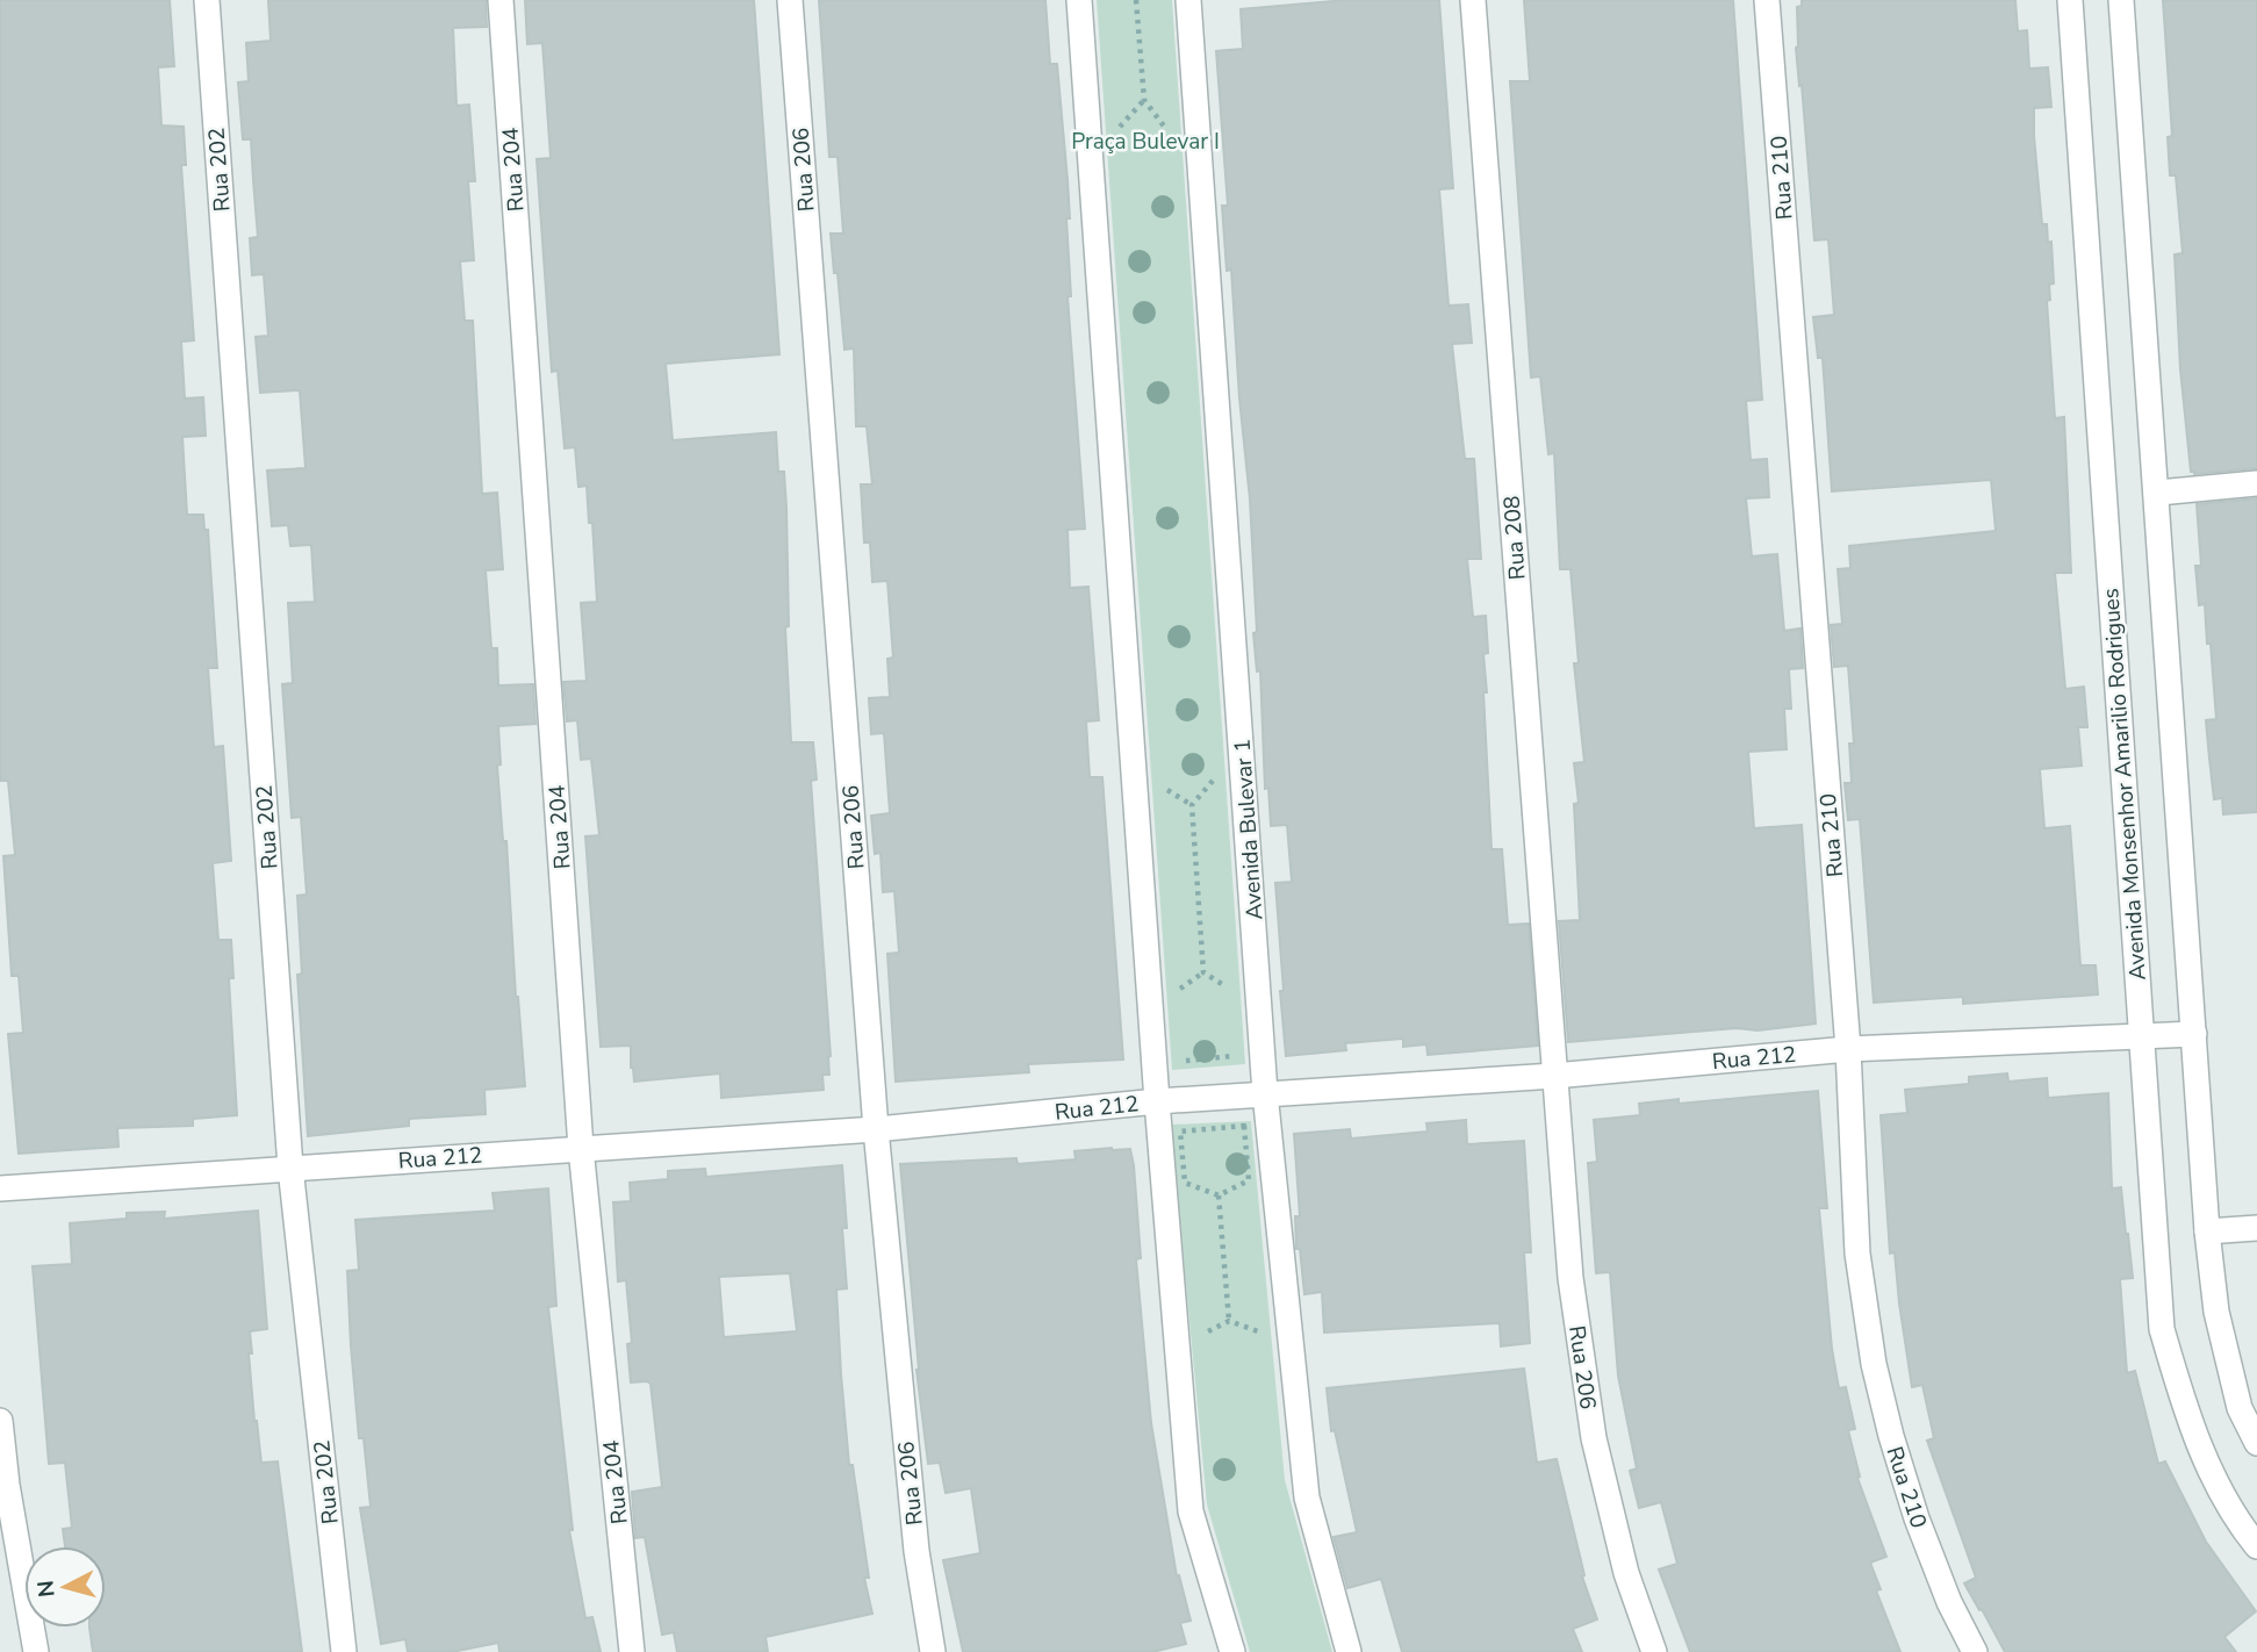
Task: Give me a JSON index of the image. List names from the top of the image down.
{
  "streets": {
    "street": [
      "Rua 202",
      "Rua 204",
      "Rua 206",
      "Rua 210",
      "Rua 208",
      "Avenida Monsenhor Amarilio Rodrigues",
      "Avenida Bulevar 1",
      "Rua 212"
    ]
  },
  "crossings": [
    ["Rua 202", "Rua 212"],
    ["Rua 204", "Rua 212"],
    ["Rua 206", "Rua 208"],
    ["Rua 206", "Rua 212"],
    ["Rua 210", "Rua 212"],
    ["Rua 208", "Rua 212"],
    ["Avenida Monsenhor Amarilio Rodrigues", "Rua 212"],
    ["Avenida Bulevar 1", "Rua 212"]
  ],
  "parks": ["Praça Bulevar I"],
  "north": "left"
}
